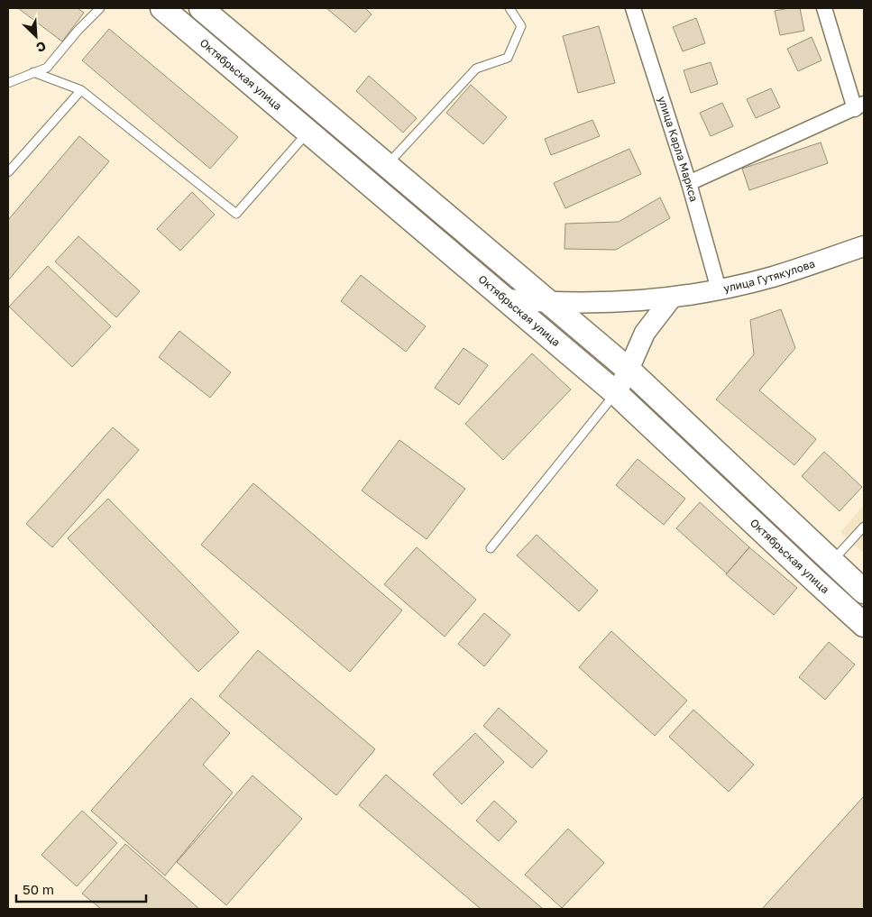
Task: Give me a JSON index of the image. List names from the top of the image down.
{
  "streets": {
    "main road": ["Октябрьская улица", "улица Гутякулова"],
    "street": ["улица Карла Маркса"]
  },
  "crossings": [
    ["Октябрьская улица", "улица Гутякулова"],
    ["улица Карла Маркса", "улица Гутякулова"]
  ],
  "scale_bar": "50 m",
  "north": "bottom right"
}
